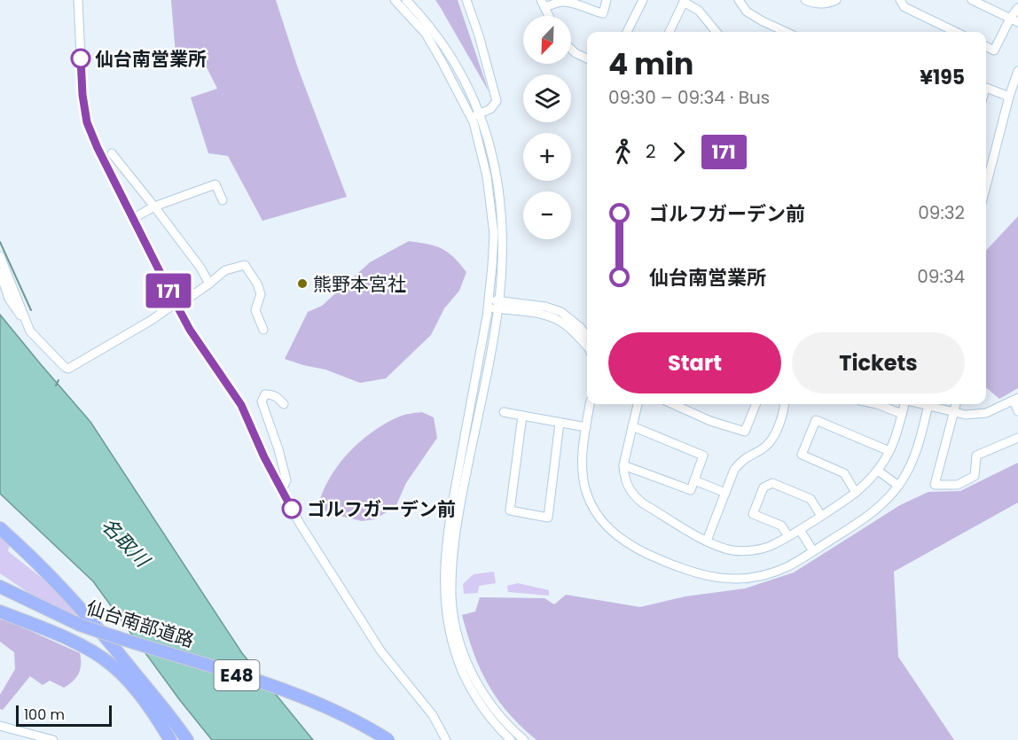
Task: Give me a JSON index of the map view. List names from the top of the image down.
{
  "streets": {
    "highway": ["仙台南部道路", "E48"]
  },
  "water": ["名取川"],
  "places": ["仙台南営業所", "熊野本宮社", "ゴルフガーデン前"],
  "lines": ["bus line 171"],
  "scale_bar": "100 m",
  "north": "bottom left",
  "page": {
    "on_map": "171",
    "map_buttons": ["+", "−"],
    "heading": ["4 min", "09:30 – 09:34 · Bus", "¥195"],
    "legs": ["2", "171"],
    "list": [
      {
        "name": "ゴルフガーデン前",
        "value": "09:32"
      },
      {
        "name": "仙台南営業所",
        "value": "09:34"
      }
    ],
    "buttons": ["Start", "Tickets"],
    "scale": "100 m"
  }
}
